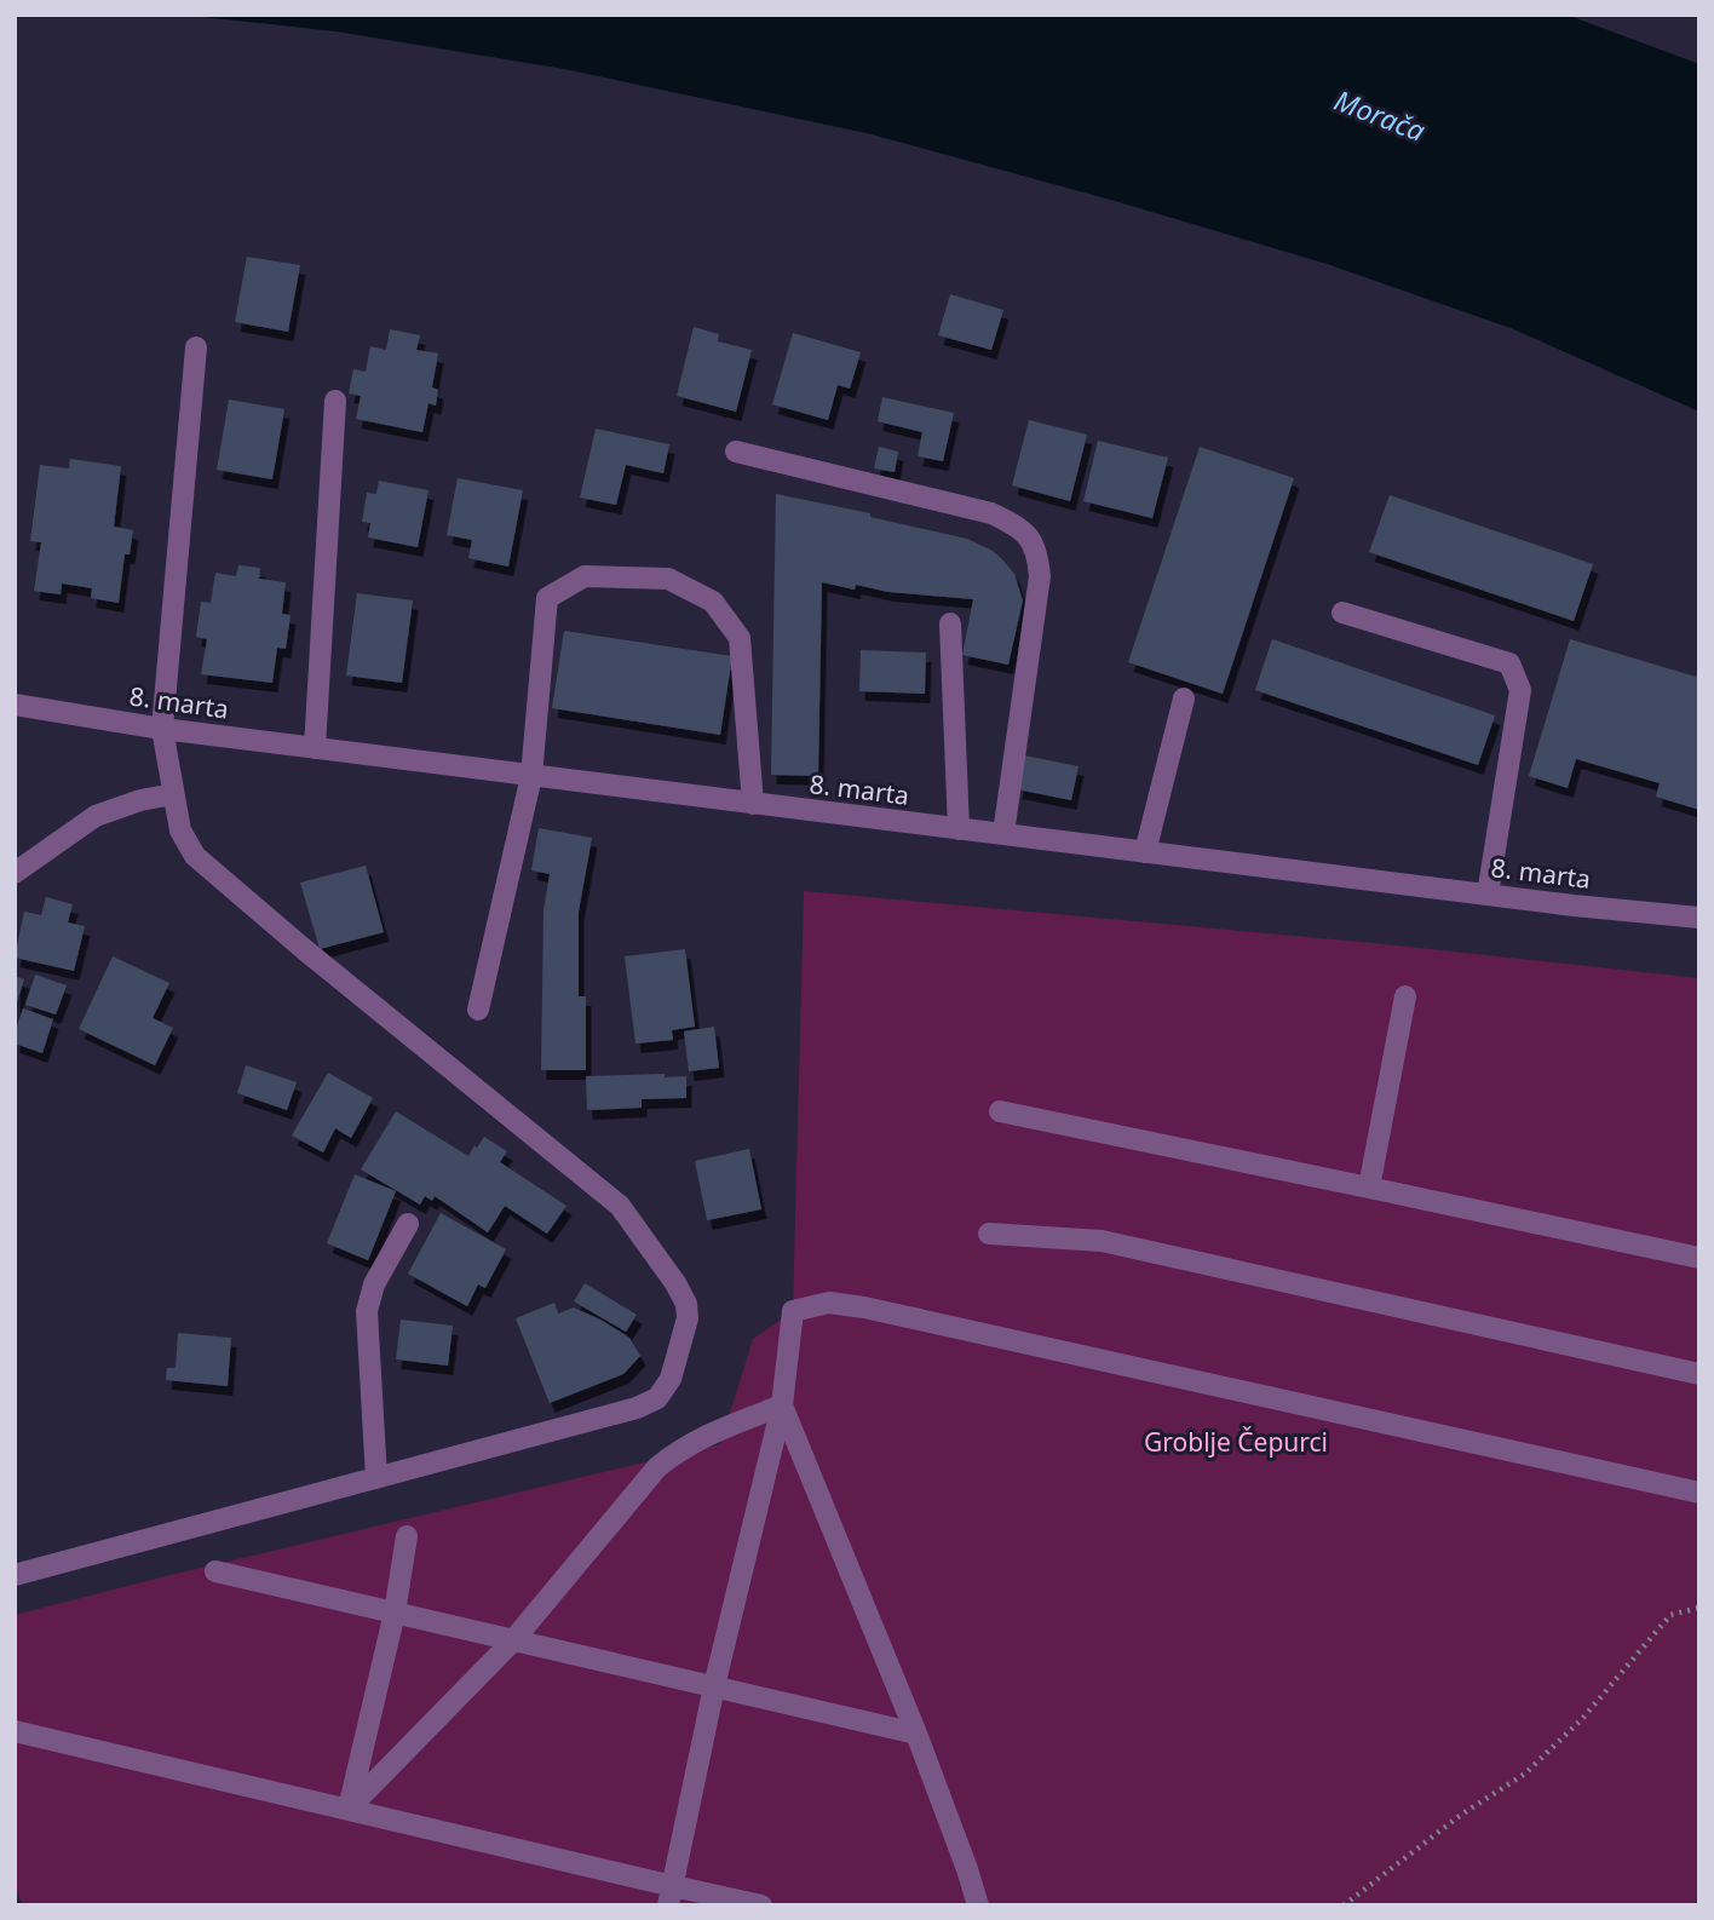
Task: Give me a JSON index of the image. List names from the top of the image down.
{
  "streets": {
    "street": ["8. marta"]
  },
  "water": ["Morača"],
  "parks": ["Groblje Čepurci"]
}
